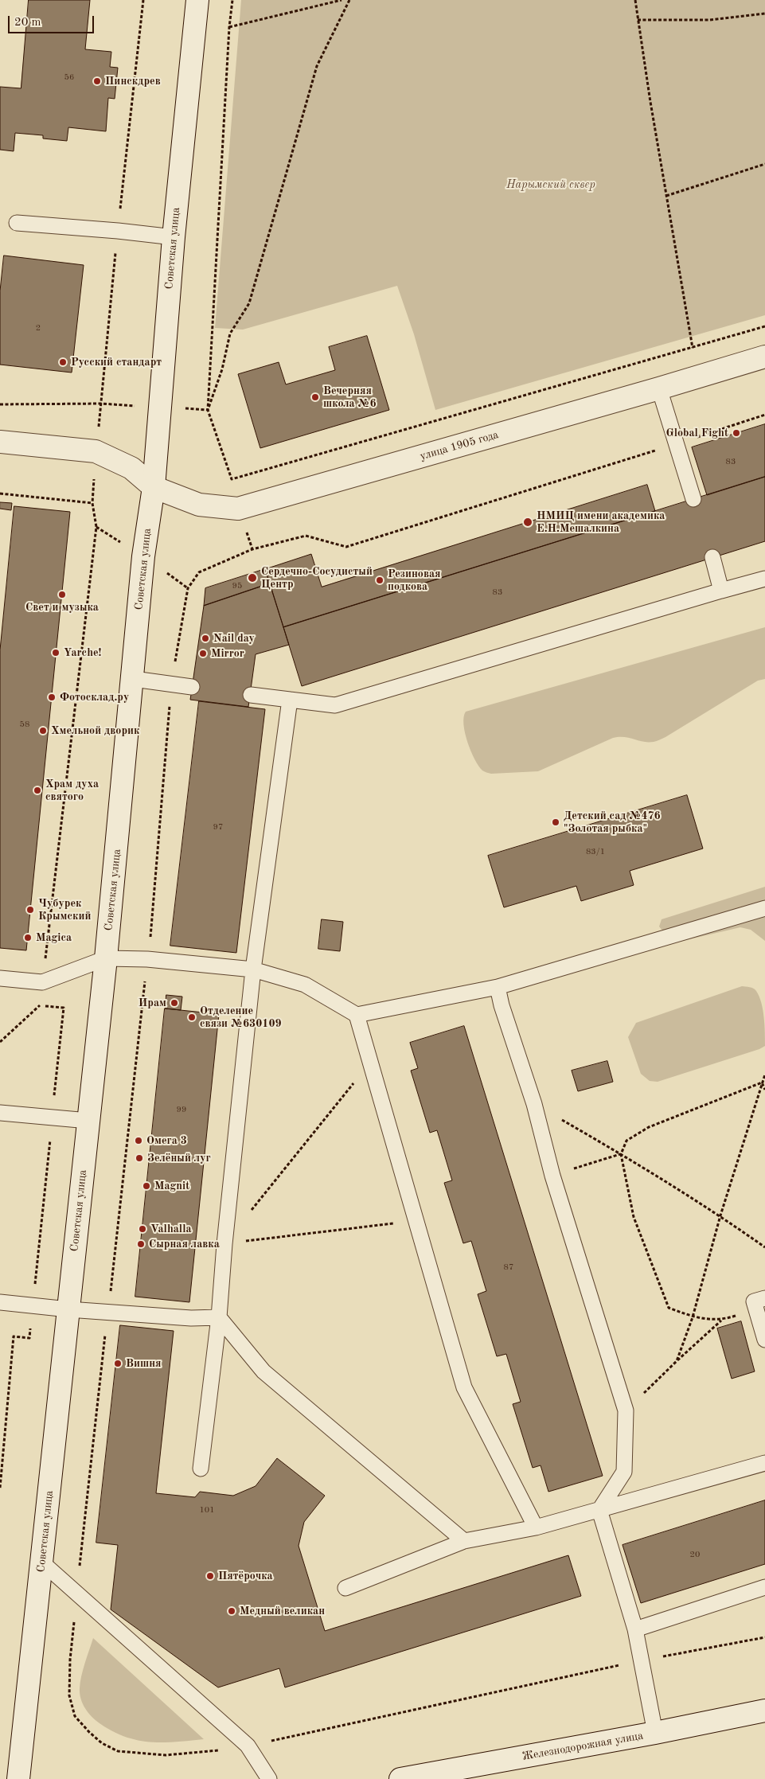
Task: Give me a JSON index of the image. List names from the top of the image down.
{
  "streets": {
    "street": ["Советская улица", "улица 1905 года", "Железнодорожная улица"]
  },
  "crossings": [
    ["Советская улица", "улица 1905 года"]
  ],
  "parks": ["Нарымский сквер"],
  "places": [
    "Пинскдрев",
    "Русский стандарт",
    "Вечерняя школа №6",
    "Global Fight",
    "НМИЦ имени академика Е.Н.Мешалкина",
    "Сердечно-Сосудистый Центр",
    "Резиновая подкова",
    "Свет и музыка",
    "Nail day",
    "Yarche!",
    "Mirror",
    "Фотосклад.ру",
    "Хмельной дворик",
    "Храм духа святого",
    "Детский сад №476 \"Золотая рыбка\"",
    "Чубурек Крымский",
    "Magica",
    "Ирам",
    "Отделение связи №630109",
    "Омега 3",
    "Зелёный луг",
    "Magnit",
    "Valhalla",
    "Сырная лавка",
    "Вишня",
    "Пятёрочка",
    "Медный великан"
  ],
  "house_numbers": [
    "56",
    "2",
    "83",
    "95",
    "83",
    "58",
    "97",
    "83/1",
    "99",
    "87",
    "101",
    "20"
  ],
  "scale_bar": "20 m"
}
